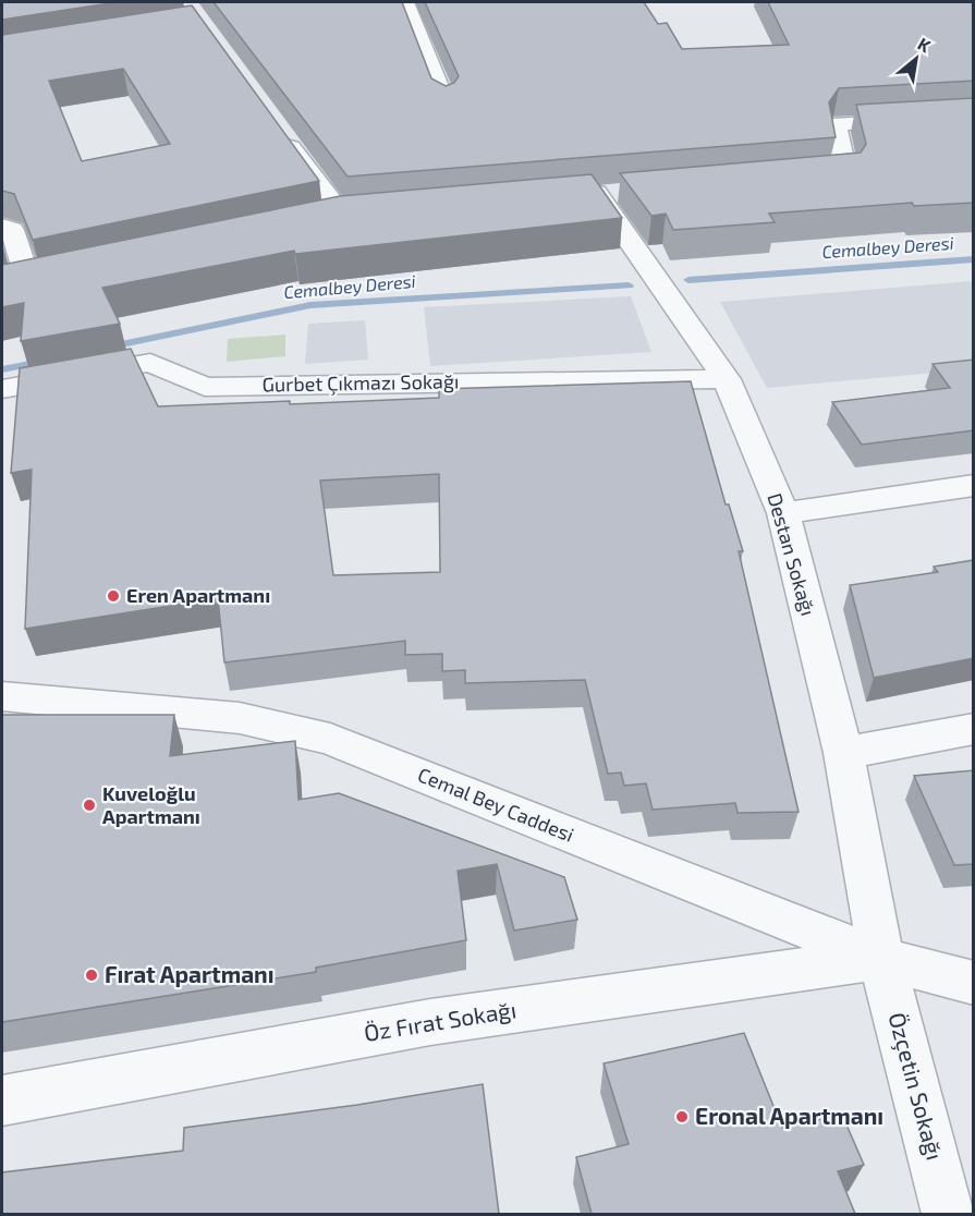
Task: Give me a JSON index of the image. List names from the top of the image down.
{
  "streets": {
    "street": [
      "Gurbet Çıkmazı Sokağı",
      "Destan Sokağı",
      "Cemal Bey Caddesi",
      "Öz Fırat Sokağı",
      "Özçetin Sokağı"
    ]
  },
  "crossings": [
    ["Gurbet Çıkmazı Sokağı", "Destan Sokağı"],
    ["Destan Sokağı", "Cemal Bey Caddesi"],
    ["Destan Sokağı", "Öz Fırat Sokağı"],
    ["Destan Sokağı", "Özçetin Sokağı"],
    ["Cemal Bey Caddesi", "Öz Fırat Sokağı"],
    ["Cemal Bey Caddesi", "Özçetin Sokağı"],
    ["Öz Fırat Sokağı", "Özçetin Sokağı"]
  ],
  "water": ["Cemalbey Deresi"],
  "places": [
    "Eren Apartmanı",
    "Kuveloğlu Apartmanı",
    "Fırat Apartmanı",
    "Eronal Apartmanı"
  ],
  "north": "top right"
}
